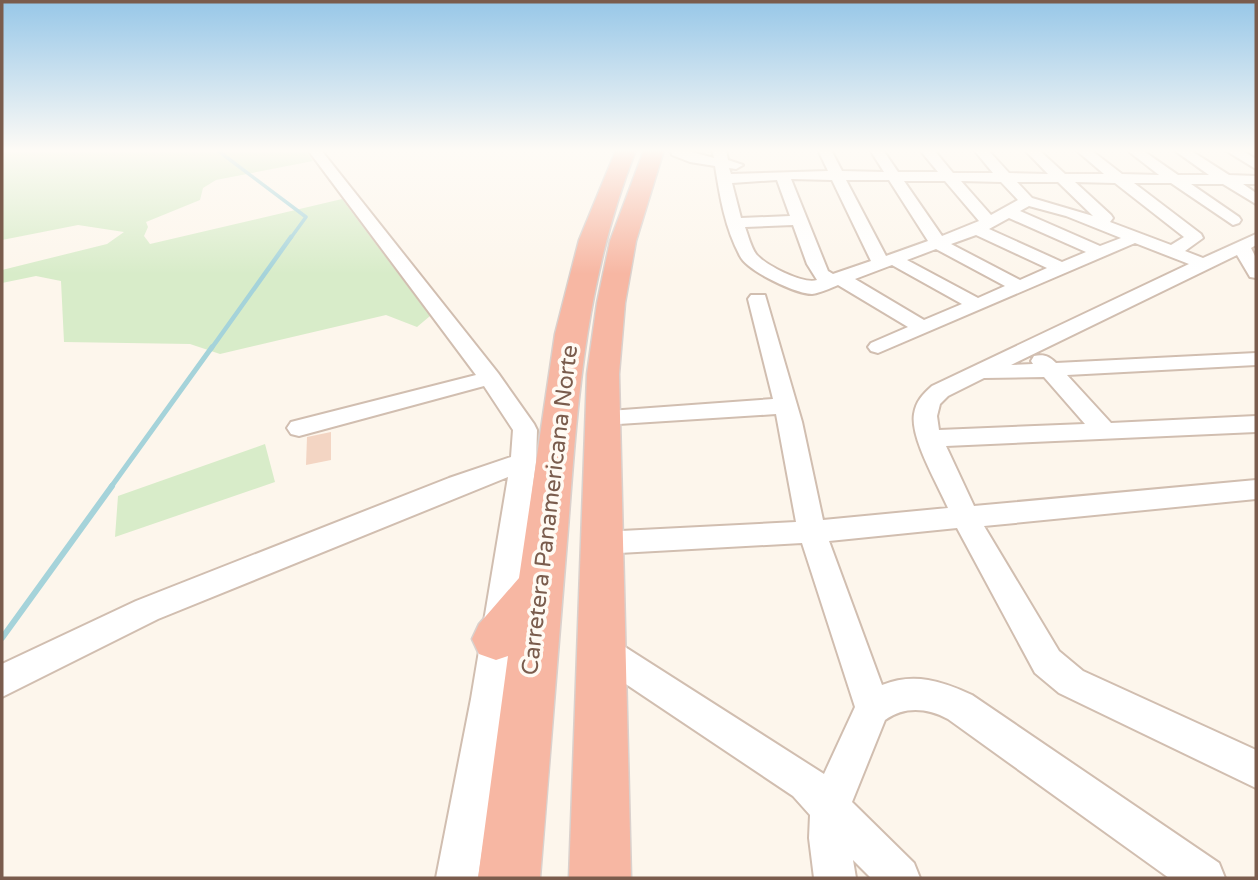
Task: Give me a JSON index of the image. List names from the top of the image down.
{
  "streets": {
    "highway": ["Carretera Panamericana Norte"]
  }
}
